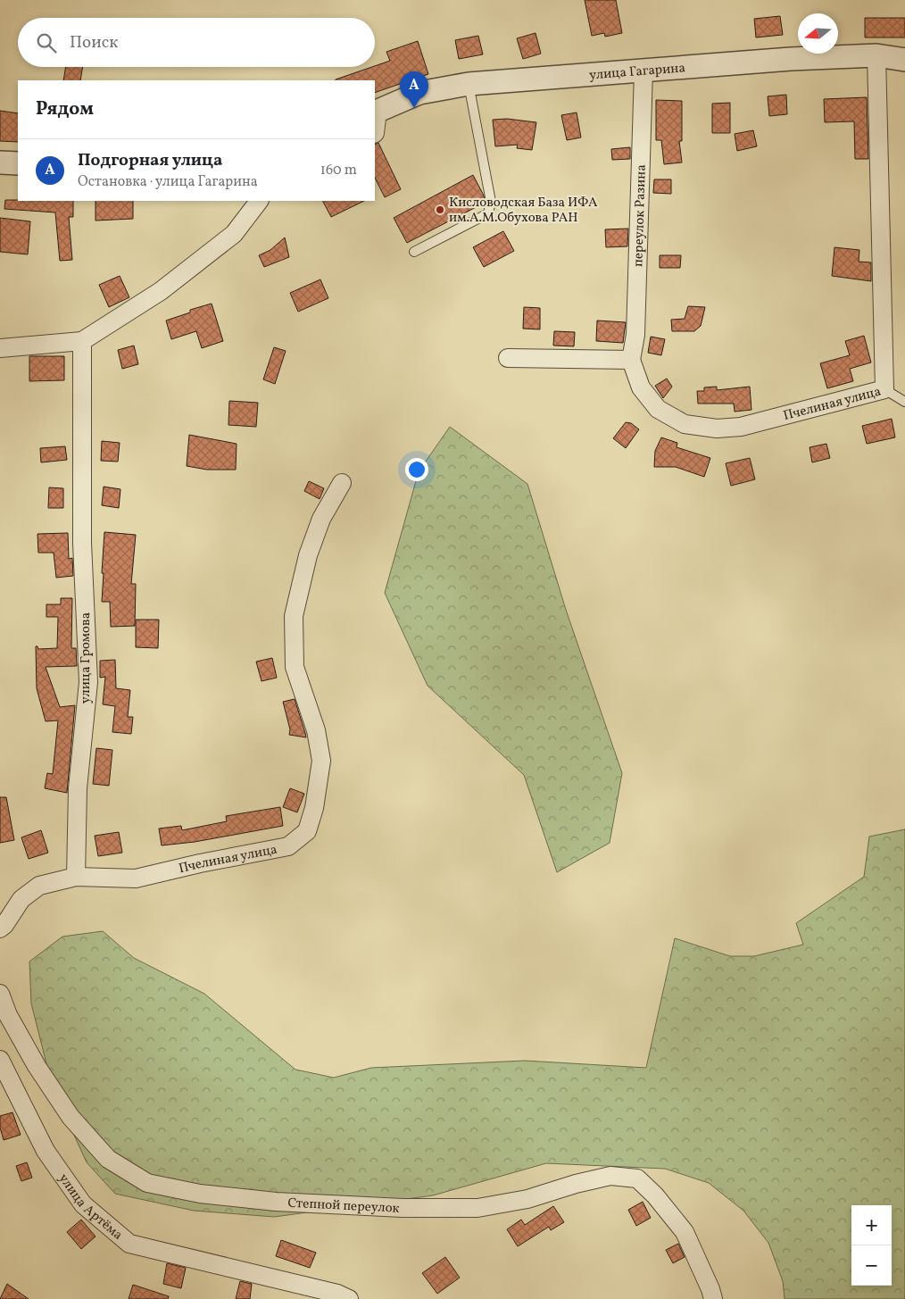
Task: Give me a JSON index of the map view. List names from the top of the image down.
{
  "streets": {
    "street": [
      "улица Гагарина",
      "переулок Разина",
      "Пчелиная улица",
      "улица Громова",
      "Степной переулок",
      "улица Артёма"
    ]
  },
  "crossings": [
    ["улица Гагарина", "переулок Разина"],
    ["улица Гагарина", "Пчелиная улица"],
    ["переулок Разина", "Пчелиная улица"],
    ["Пчелиная улица", "улица Громова"]
  ],
  "places": ["Кисловодская База ИФА им.А.М.Обухова РАН"],
  "north": "left",
  "page": {
    "search": "Поиск",
    "pins": "A",
    "heading": "Рядом",
    "list": [
      {
        "mark": "A",
        "name": "Подгорная улица",
        "note": "Остановка · улица Гагарина",
        "value": "160 m"
      }
    ],
    "map_buttons": ["+", "−"]
  }
}
